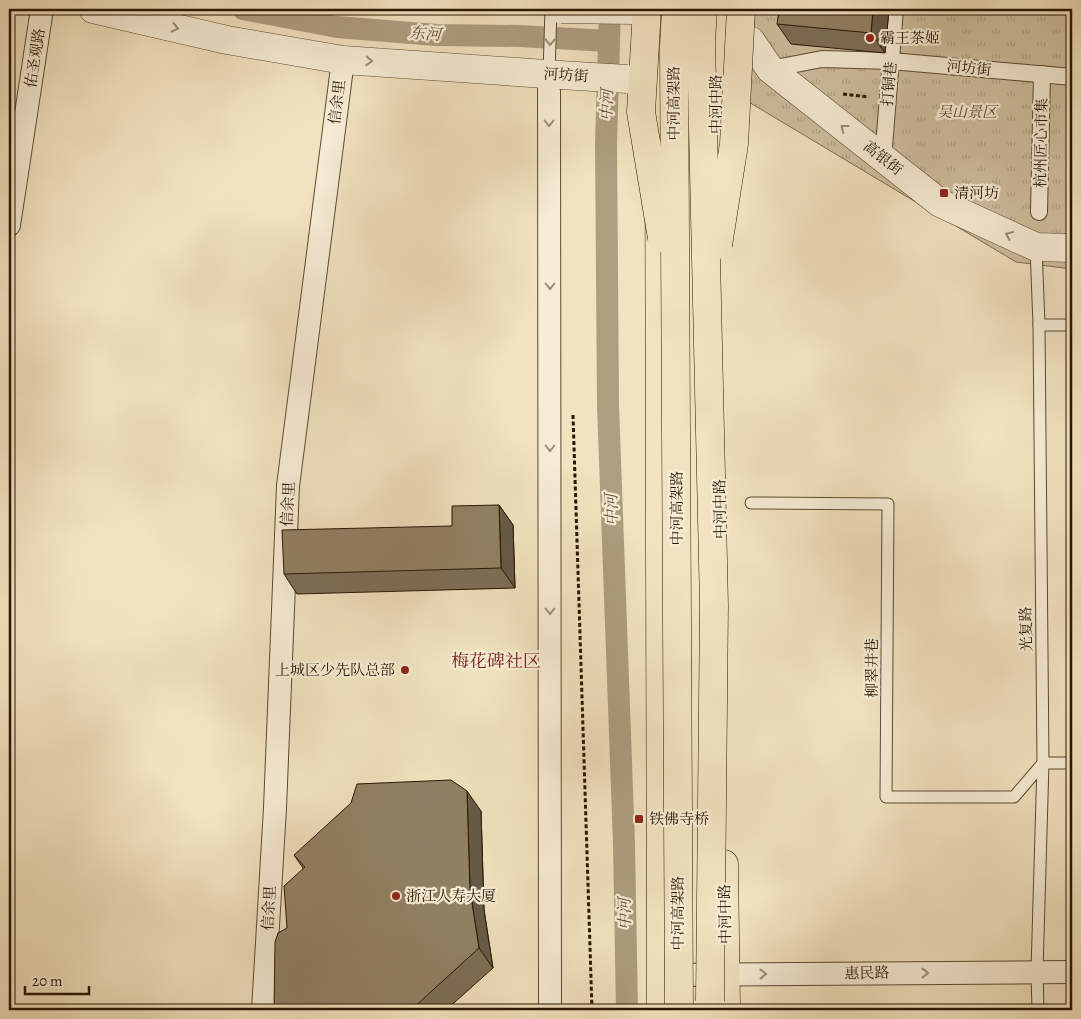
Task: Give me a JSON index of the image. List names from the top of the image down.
{
  "streets": {
    "main road": ["中河高架路", "中河中路"],
    "street": [
      "佑圣观路",
      "河坊街",
      "打铜巷",
      "信余里",
      "杭州匠心市集",
      "高银街",
      "惠民路"
    ],
    "lane": ["光复路", "柳翠井巷"]
  },
  "crossings": [
    ["河坊街", "打铜巷"],
    ["河坊街", "信余里"],
    ["河坊街", "中河中路"],
    ["河坊街", "杭州匠心市集"],
    ["河坊街", "高银街"],
    ["打铜巷", "高银街"],
    ["中河高架路", "中河中路"],
    ["中河高架路", "高银街"],
    ["中河中路", "高银街"],
    ["中河中路", "惠民路"],
    ["高银街", "光复路"],
    ["光复路", "柳翠井巷"],
    ["光复路", "惠民路"]
  ],
  "one_way": ["河坊街", "高银街", "惠民路"],
  "districts": ["梅花碑社区"],
  "water": ["东河", "中河"],
  "parks": ["吴山景区"],
  "places": {
    "other": ["霸王茶姬", "上城区少先队总部", "浙江人寿大厦"],
    "transit": ["清河坊", "铁佛寺桥"]
  },
  "scale_bar": "20 m"
}
